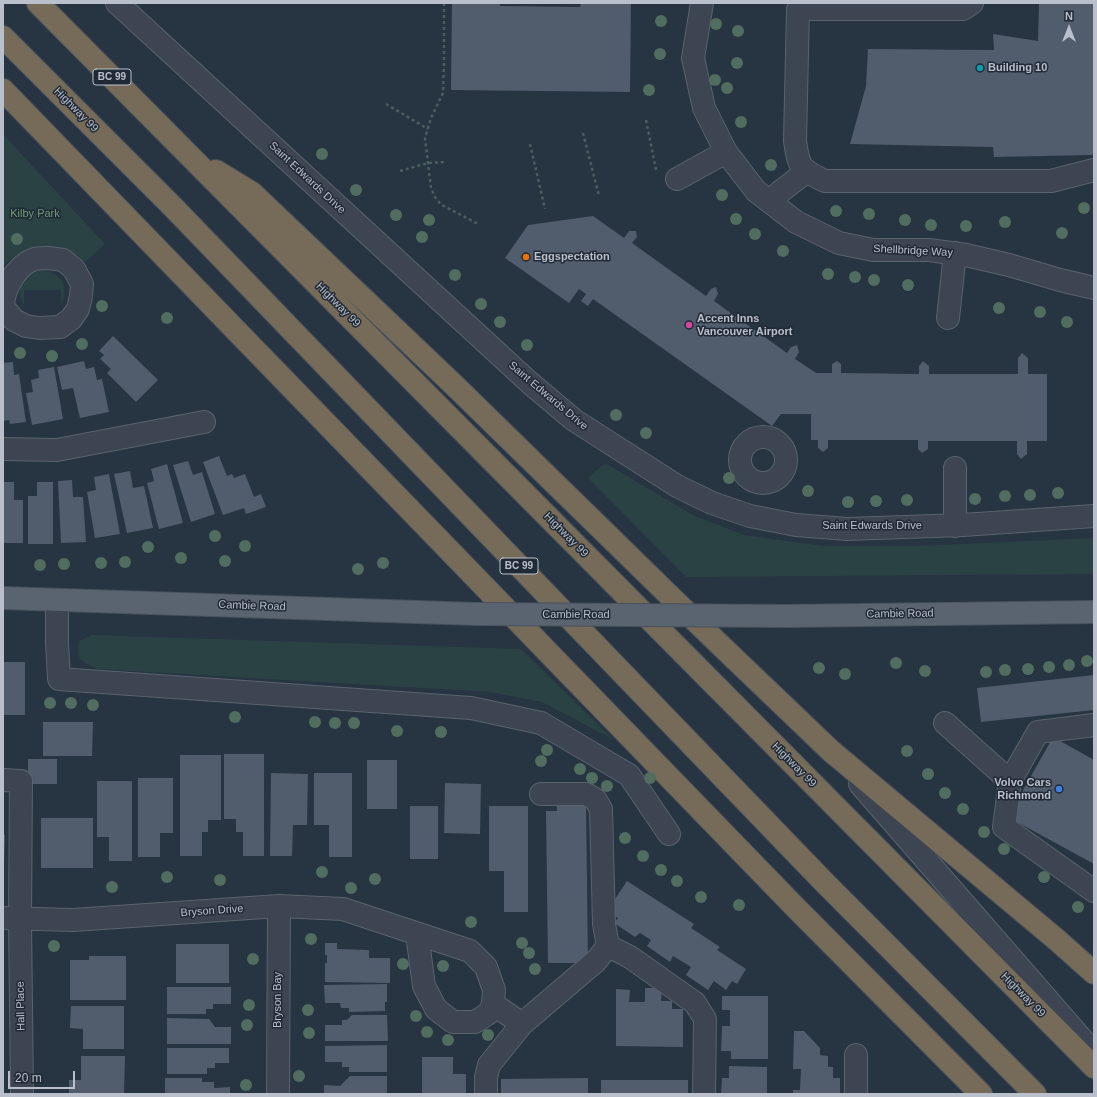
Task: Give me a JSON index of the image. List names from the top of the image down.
{
  "streets": {
    "highway": ["BC 99", "Highway 99"],
    "main road": ["Cambie Road"],
    "street": [
      "Saint Edwards Drive",
      "Shellbridge Way",
      "Bryson Drive",
      "Bryson Bay",
      "Hall Place"
    ]
  },
  "crossings": [
    ["Bryson Drive", "Bryson Bay"],
    ["Bryson Drive", "Hall Place"]
  ],
  "parks": ["Kilby Park"],
  "places": [
    "Building 10",
    "Eggspectation",
    "Accent Inns Vancouver Airport",
    "Volvo Cars Richmond"
  ],
  "scale_bar": "20 m",
  "north": "top"
}
